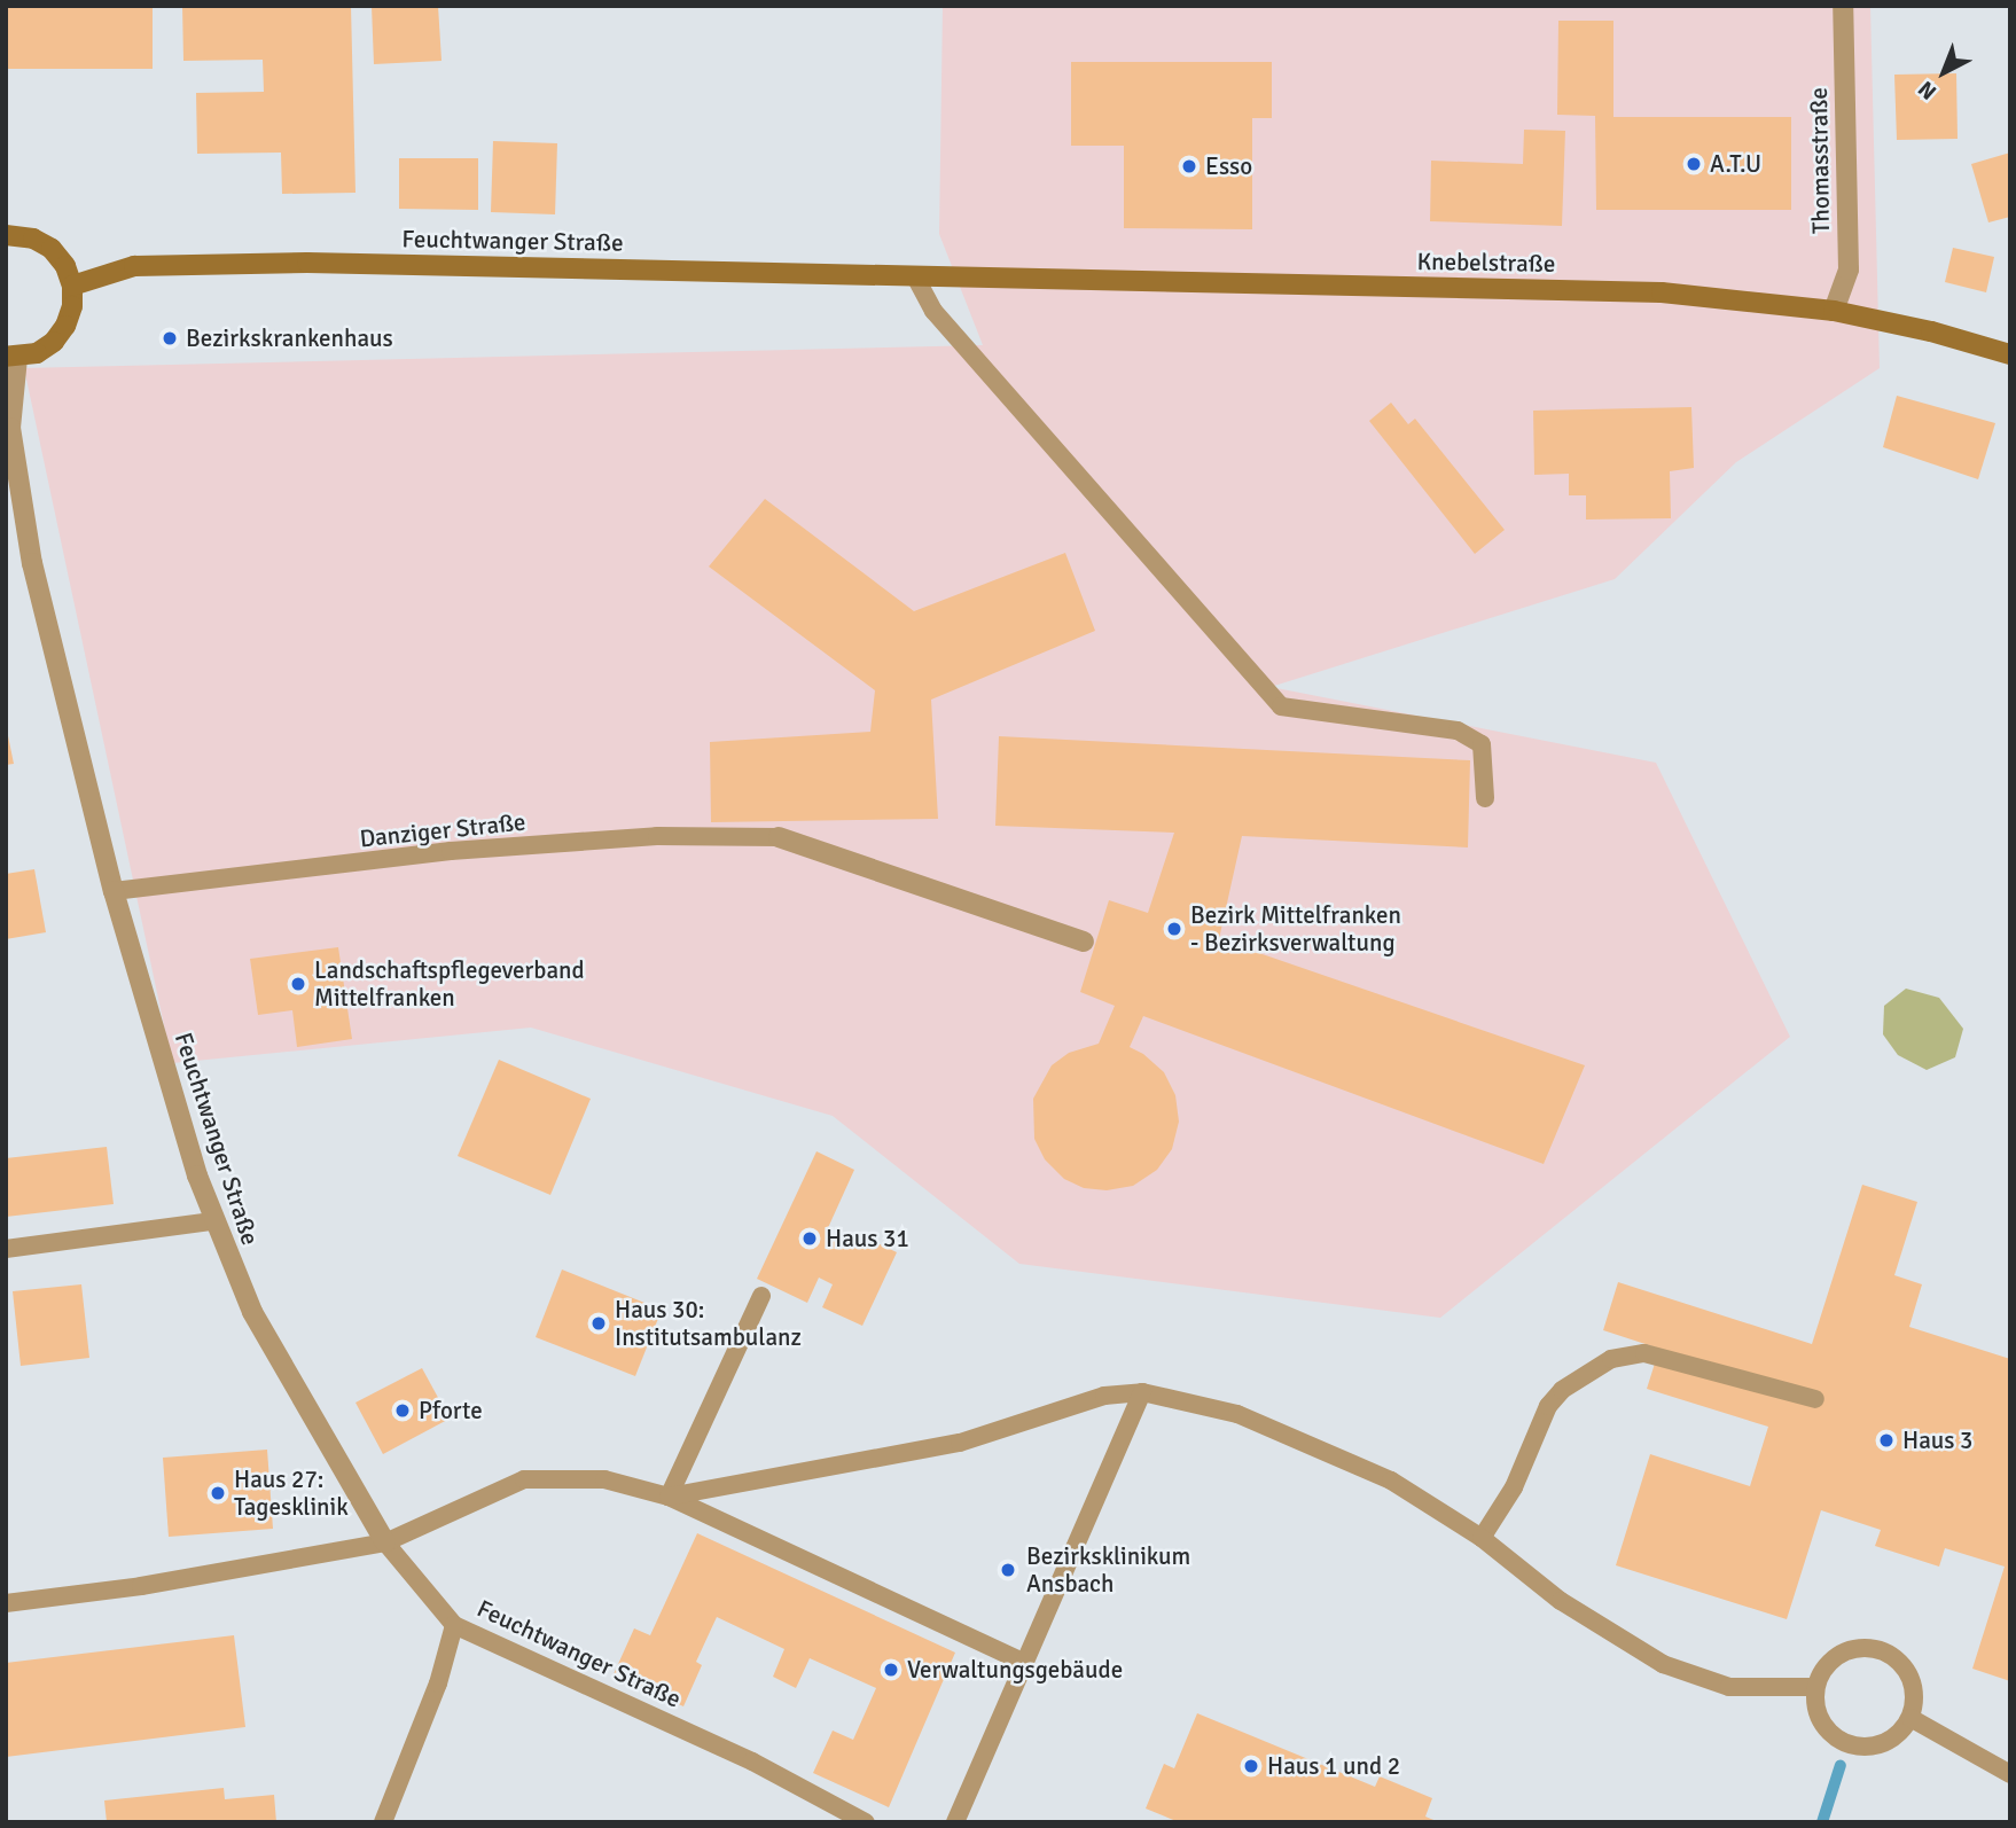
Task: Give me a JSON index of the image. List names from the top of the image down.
{
  "streets": {
    "main road": ["Feuchtwanger Straße", "Knebelstraße"],
    "street": ["Thomasstraße"],
    "lane": ["Danziger Straße"]
  },
  "crossings": [
    ["Thomasstraße", "Knebelstraße"],
    ["Feuchtwanger Straße", "Knebelstraße"],
    ["Feuchtwanger Straße", "Danziger Straße"]
  ],
  "places": [
    "A.T.U",
    "Esso",
    "Bezirkskrankenhaus",
    "Bezirk Mittelfranken - Bezirksverwaltung",
    "Landschaftspflegeverband Mittelfranken",
    "Haus 31",
    "Haus 30: Institutsambulanz",
    "Pforte",
    "Haus 3",
    "Haus 27: Tagesklinik",
    "Bezirksklinikum Ansbach",
    "Verwaltungsgebäude",
    "Haus 1 und 2"
  ],
  "north": "bottom left"
}
